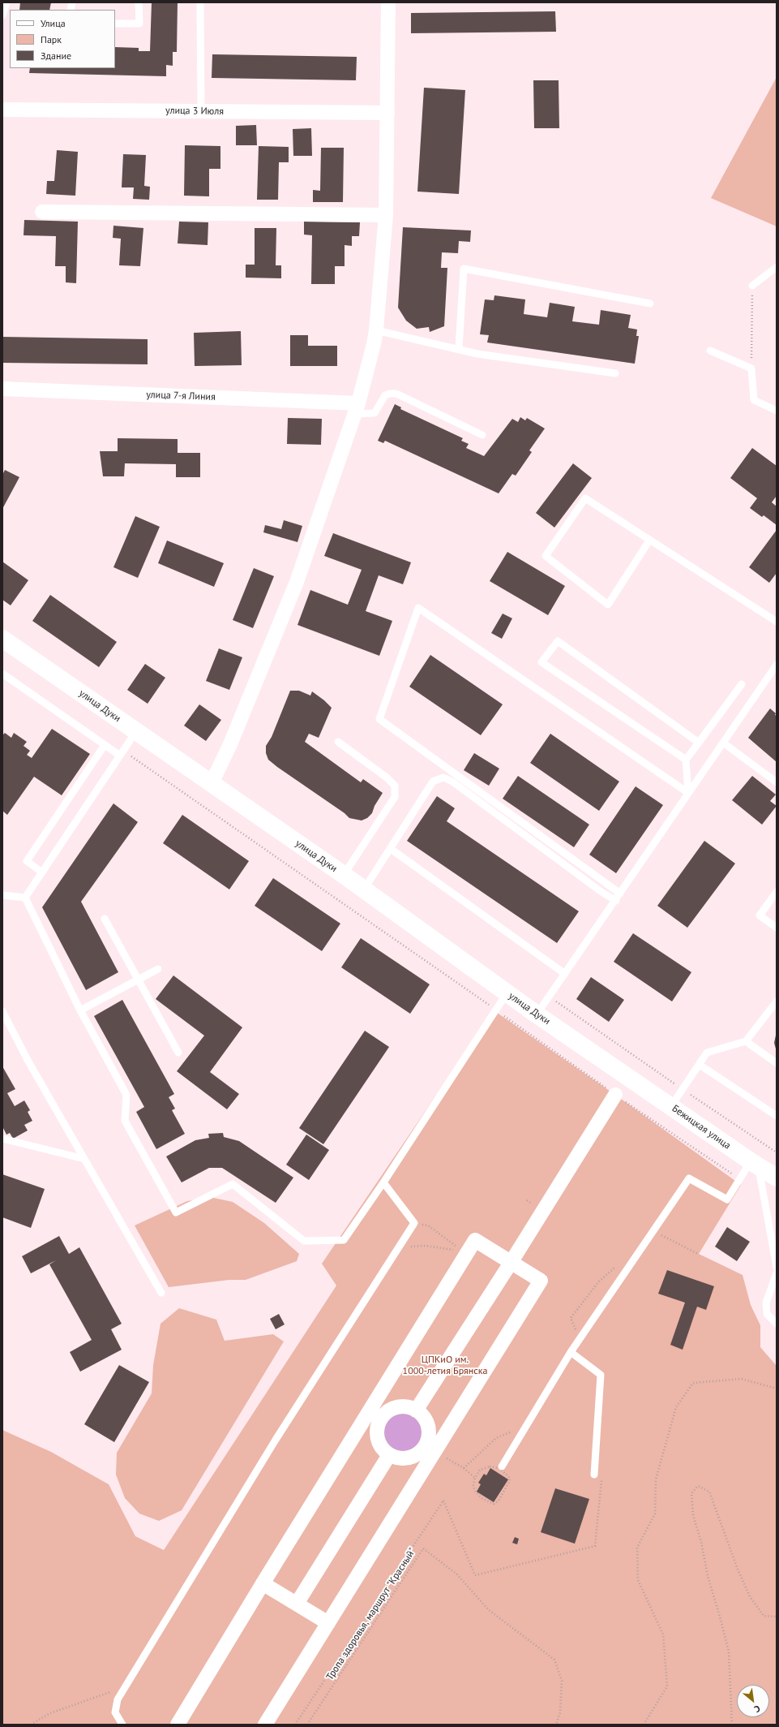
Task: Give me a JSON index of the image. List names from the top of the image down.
{
  "streets": {
    "main road": ["улица Дуки", "Бежицкая улица"],
    "street": ["улица 3 Июля", "улица 7-я Линия"],
    "path": ["Тропа здоровья, маршрут \"Красный\""]
  },
  "crossings": [
    ["улица Дуки", "Бежицкая улица"]
  ],
  "parks": ["ЦПКиО им. 1000-летия Брянска"],
  "legend": ["Улица", "Парк", "Здание"],
  "north": "bottom right"
}
